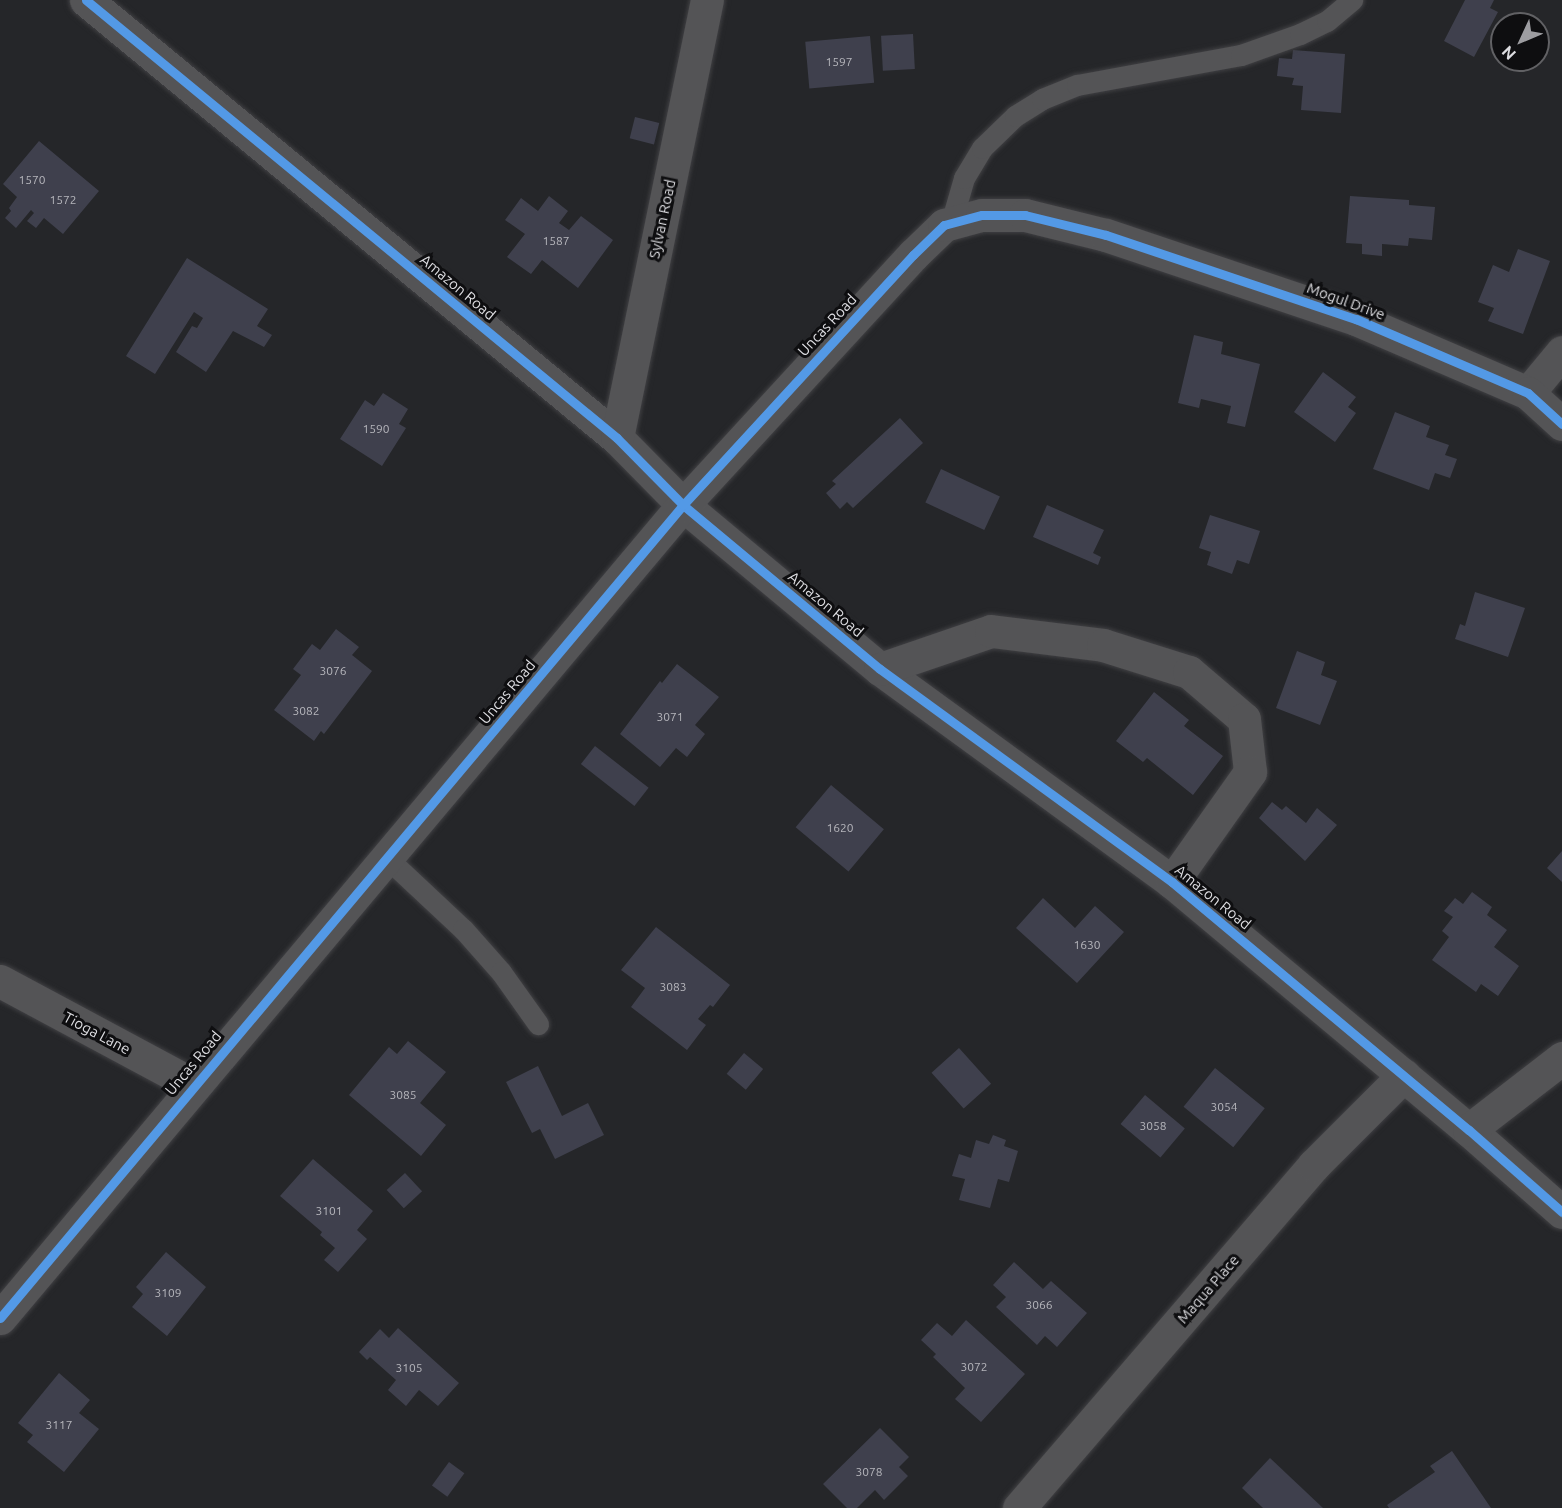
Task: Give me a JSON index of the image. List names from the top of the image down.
{
  "streets": {
    "street": [
      "Sylvan Road",
      "Amazon Road",
      "Mogul Drive",
      "Uncas Road",
      "Tioga Lane",
      "Maqua Place"
    ]
  },
  "crossings": [
    ["Sylvan Road", "Amazon Road"],
    ["Amazon Road", "Uncas Road"],
    ["Amazon Road", "Maqua Place"],
    ["Mogul Drive", "Uncas Road"],
    ["Uncas Road", "Tioga Lane"]
  ],
  "house_numbers": [
    "1597",
    "1570",
    "1572",
    "1587",
    "1590",
    "3076",
    "3082",
    "3071",
    "1620",
    "1630",
    "3083",
    "3085",
    "3054",
    "3058",
    "3101",
    "3109",
    "3066",
    "3072",
    "3105",
    "3117",
    "3078"
  ],
  "north": "bottom left"
}
